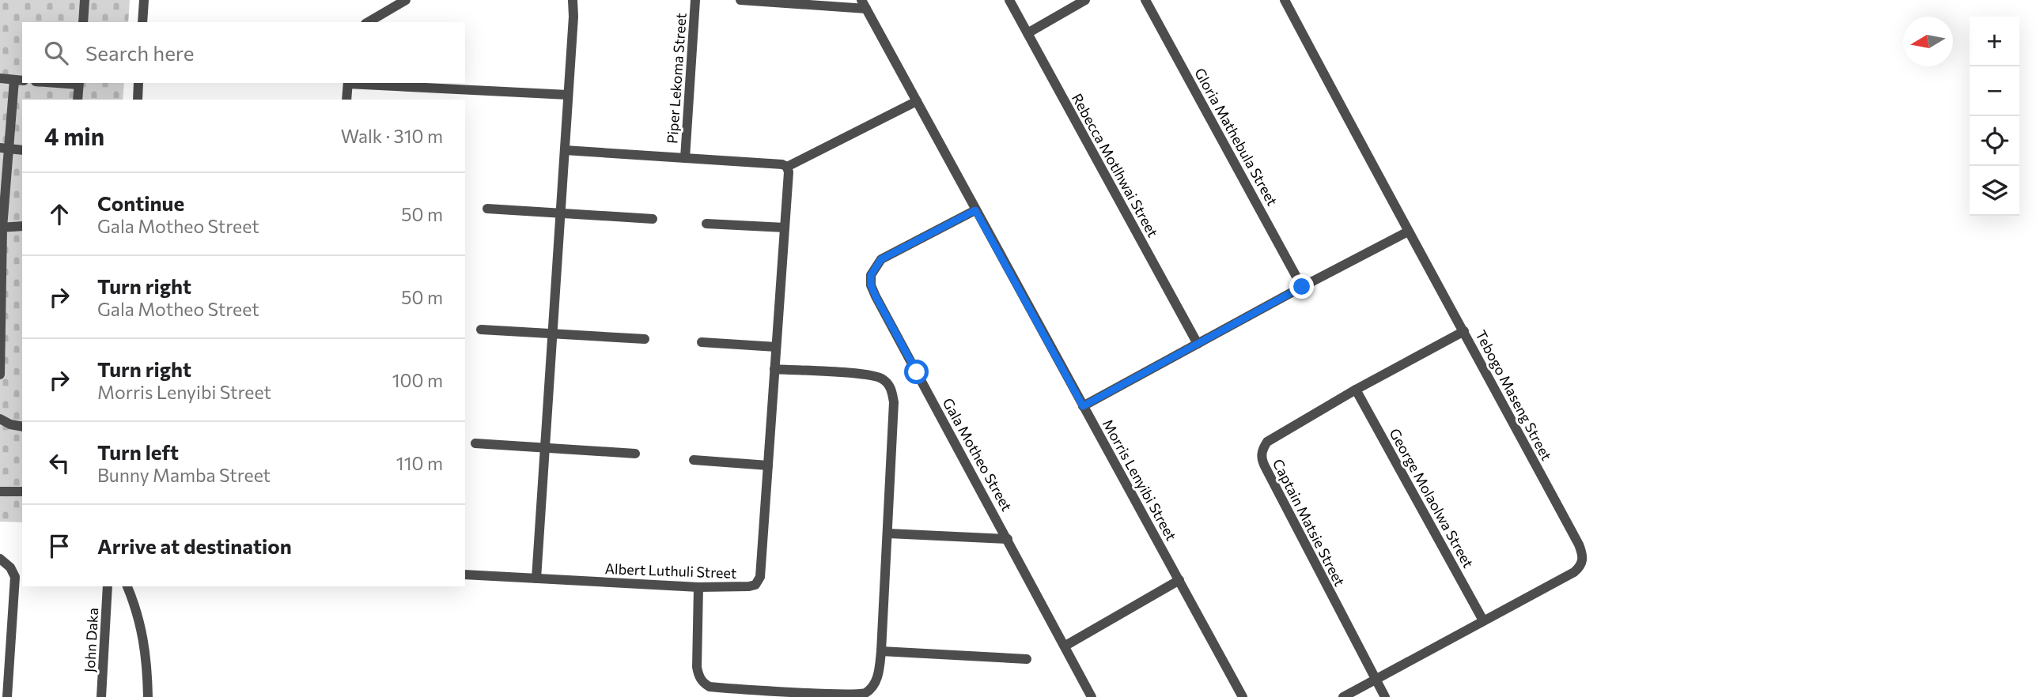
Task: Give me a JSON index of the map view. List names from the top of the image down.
{
  "streets": {
    "street": [
      "Piper Lekoma Street",
      "Gloria Mathebula Street",
      "Rebecca Motlhwai Street",
      "Tebogo Maseng Street",
      "Gala Motheo Street",
      "Morris Lenyibi Street",
      "George Molaolwa Street",
      "Captain Matsie Street",
      "Albert Luthuli Street",
      "John Daka"
    ]
  },
  "crossings": [
    ["Tebogo Maseng Street", "George Molaolwa Street"],
    ["Tebogo Maseng Street", "Captain Matsie Street"],
    ["Gala Motheo Street", "Morris Lenyibi Street"],
    ["George Molaolwa Street", "Captain Matsie Street"]
  ],
  "north": "left",
  "page": {
    "map_buttons": ["+", "−"],
    "search": "Search here",
    "heading": ["4 min", "Walk · 310 m"],
    "list": [
      ["Continue", "Gala Motheo Street", "50 m"],
      ["Turn right", "Gala Motheo Street", "50 m"],
      ["Turn right", "Morris Lenyibi Street", "100 m"],
      ["Turn left", "Bunny Mamba Street", "110 m"],
      "Arrive at destination"
    ]
  }
}
